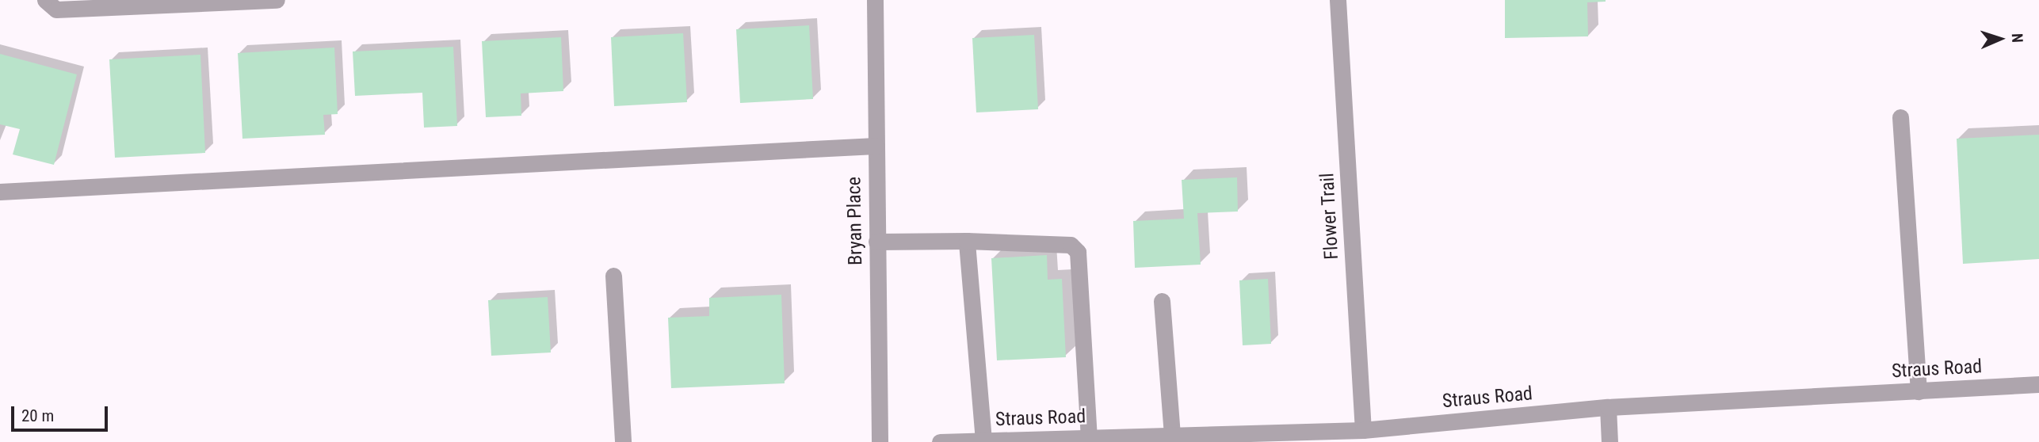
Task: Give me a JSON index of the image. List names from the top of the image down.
{
  "streets": {
    "street": ["Flower Trail", "Bryan Place", "Straus Road"]
  },
  "crossings": [
    ["Flower Trail", "Straus Road"]
  ],
  "scale_bar": "20 m",
  "north": "right"
}
